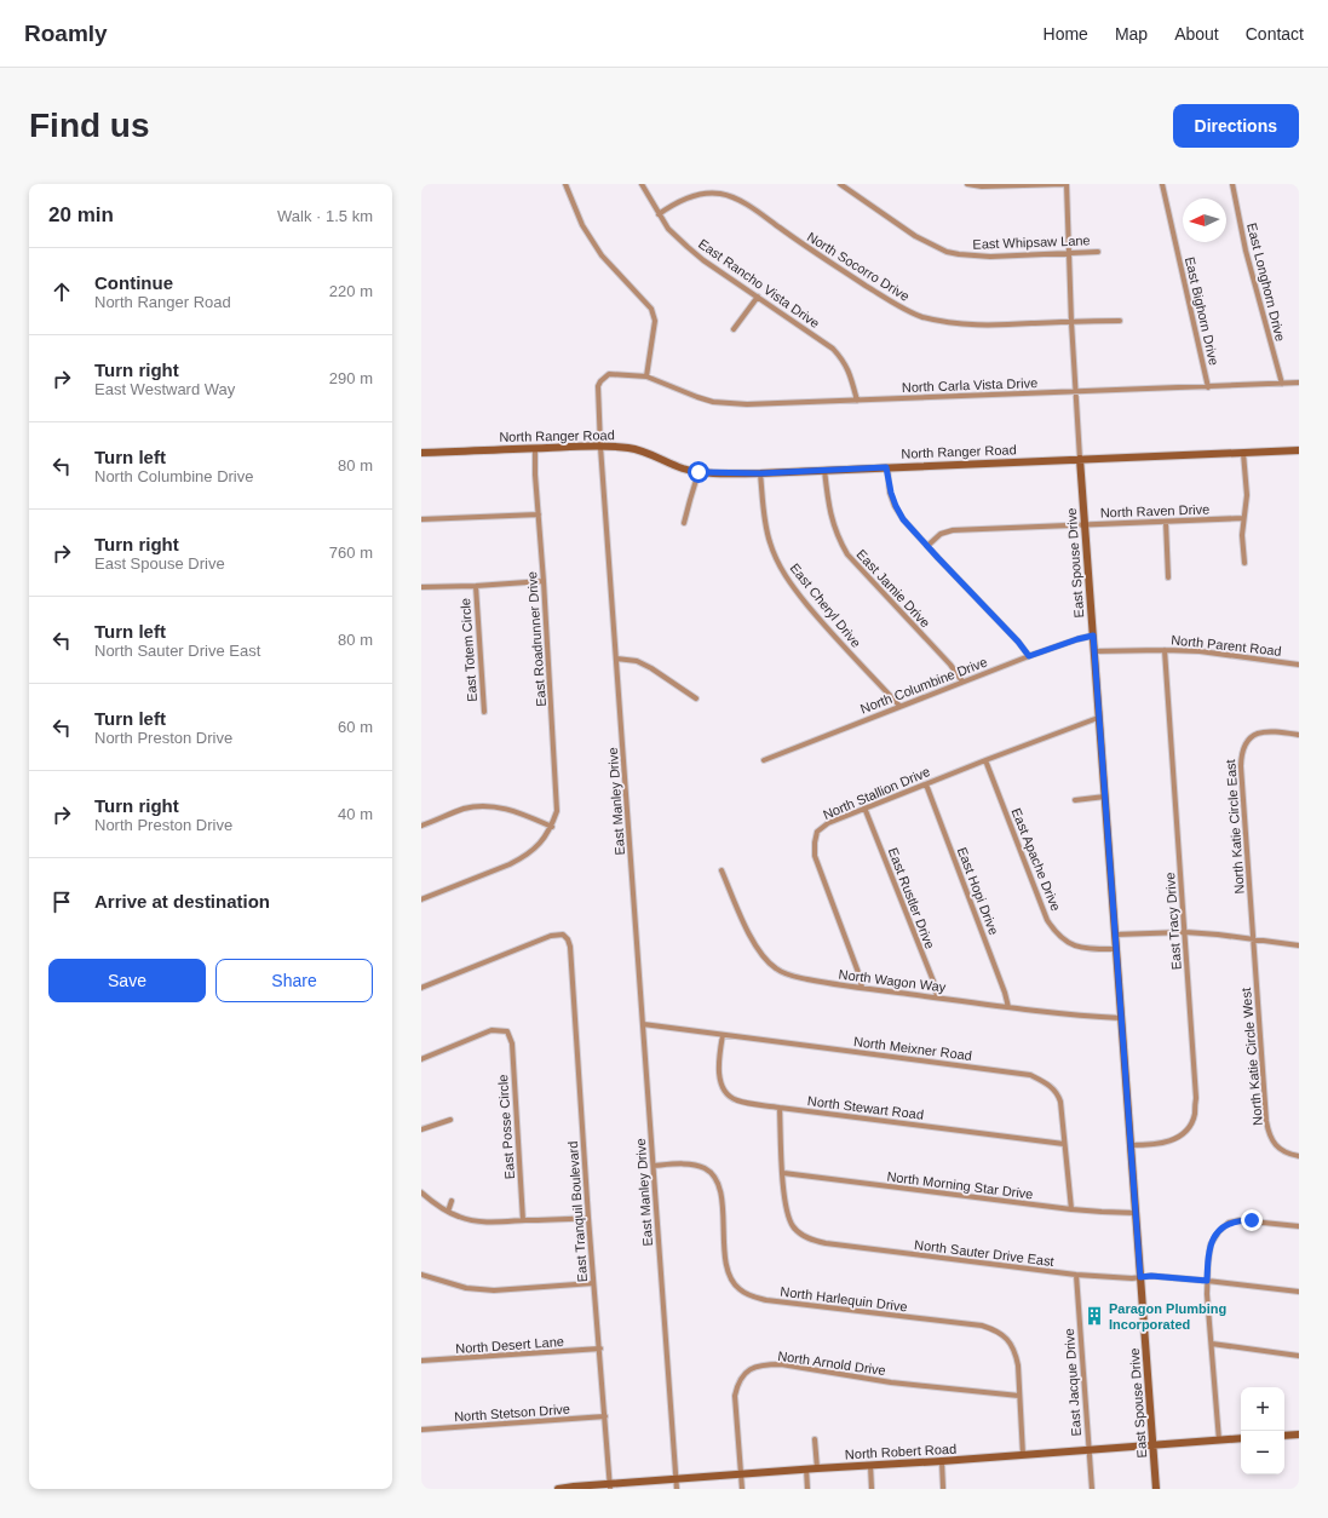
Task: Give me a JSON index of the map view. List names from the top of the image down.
{
  "streets": {
    "street": [
      "East Whipsaw Lane",
      "North Socorro Drive",
      "East Longhorn Drive",
      "East Rancho Vista Drive",
      "East Bighorn Drive",
      "North Carla Vista Drive",
      "North Ranger Road",
      "North Raven Drive",
      "East Spouse Drive",
      "East Jamie Drive",
      "East Cheryl Drive",
      "East Roadrunner Drive",
      "North Parent Road",
      "East Totem Circle",
      "North Columbine Drive",
      "North Stallion Drive",
      "East Manley Drive",
      "North Katie Circle East",
      "East Apache Drive",
      "East Hopi Drive",
      "East Rustler Drive",
      "East Tracy Drive",
      "North Wagon Way",
      "North Meixner Road",
      "North Katie Circle West",
      "North Stewart Road",
      "East Posse Circle",
      "North Morning Star Drive",
      "East Tranquil Boulevard",
      "North Sauter Drive East",
      "North Harlequin Drive",
      "North Desert Lane",
      "North Arnold Drive",
      "East Jacque Drive",
      "North Stetson Drive",
      "North Robert Road"
    ]
  },
  "crossings": [
    ["East Whipsaw Lane", "East Spouse Drive"],
    ["North Socorro Drive", "East Rancho Vista Drive"],
    ["North Socorro Drive", "East Spouse Drive"],
    ["East Longhorn Drive", "North Carla Vista Drive"],
    ["East Rancho Vista Drive", "North Carla Vista Drive"],
    ["East Bighorn Drive", "North Carla Vista Drive"],
    ["North Carla Vista Drive", "East Spouse Drive"],
    ["North Carla Vista Drive", "East Manley Drive"],
    ["North Ranger Road", "East Spouse Drive"],
    ["North Ranger Road", "East Jamie Drive"],
    ["North Ranger Road", "East Cheryl Drive"],
    ["North Ranger Road", "East Roadrunner Drive"],
    ["North Ranger Road", "East Manley Drive"],
    ["North Raven Drive", "East Spouse Drive"],
    ["East Spouse Drive", "North Parent Road"],
    ["East Spouse Drive", "North Columbine Drive"],
    ["East Spouse Drive", "North Stallion Drive"],
    ["East Spouse Drive", "East Apache Drive"],
    ["East Spouse Drive", "East Tracy Drive"],
    ["East Spouse Drive", "North Wagon Way"],
    ["East Spouse Drive", "North Morning Star Drive"],
    ["East Spouse Drive", "North Sauter Drive East"],
    ["East Spouse Drive", "North Robert Road"],
    ["East Jamie Drive", "North Columbine Drive"],
    ["East Cheryl Drive", "North Columbine Drive"],
    ["North Parent Road", "East Tracy Drive"],
    ["North Stallion Drive", "East Apache Drive"],
    ["North Stallion Drive", "East Hopi Drive"],
    ["North Stallion Drive", "East Rustler Drive"],
    ["North Stallion Drive", "North Wagon Way"],
    ["East Manley Drive", "North Meixner Road"],
    ["East Manley Drive", "North Harlequin Drive"],
    ["East Manley Drive", "North Robert Road"],
    ["North Katie Circle East", "North Katie Circle West"],
    ["East Hopi Drive", "North Wagon Way"],
    ["East Rustler Drive", "North Wagon Way"],
    ["North Meixner Road", "North Stewart Road"],
    ["North Meixner Road", "North Morning Star Drive"],
    ["North Stewart Road", "North Sauter Drive East"],
    ["North Morning Star Drive", "North Sauter Drive East"],
    ["East Tranquil Boulevard", "North Desert Lane"],
    ["East Tranquil Boulevard", "North Stetson Drive"],
    ["East Tranquil Boulevard", "North Robert Road"],
    ["North Sauter Drive East", "East Jacque Drive"],
    ["North Harlequin Drive", "North Arnold Drive"],
    ["North Harlequin Drive", "North Robert Road"],
    ["North Arnold Drive", "North Robert Road"],
    ["East Jacque Drive", "North Robert Road"]
  ],
  "places": {
    "building": ["Paragon Plumbing Incorporated"]
  },
  "north": "left",
  "page": {
    "header": "Roamly",
    "nav": [
      "Home",
      "Map",
      "About",
      "Contact"
    ],
    "buttons": [
      "Directions",
      ["Save", "Share"]
    ],
    "title": "Find us",
    "heading": ["20 min", "Walk · 1.5 km"],
    "list": [
      ["Continue", "North Ranger Road", "220 m"],
      ["Turn right", "East Westward Way", "290 m"],
      ["Turn left", "North Columbine Drive", "80 m"],
      ["Turn right", "East Spouse Drive", "760 m"],
      ["Turn left", "North Sauter Drive East", "80 m"],
      ["Turn left", "North Preston Drive", "60 m"],
      ["Turn right", "North Preston Drive", "40 m"],
      "Arrive at destination"
    ],
    "map_buttons": ["+", "−"]
  }
}
